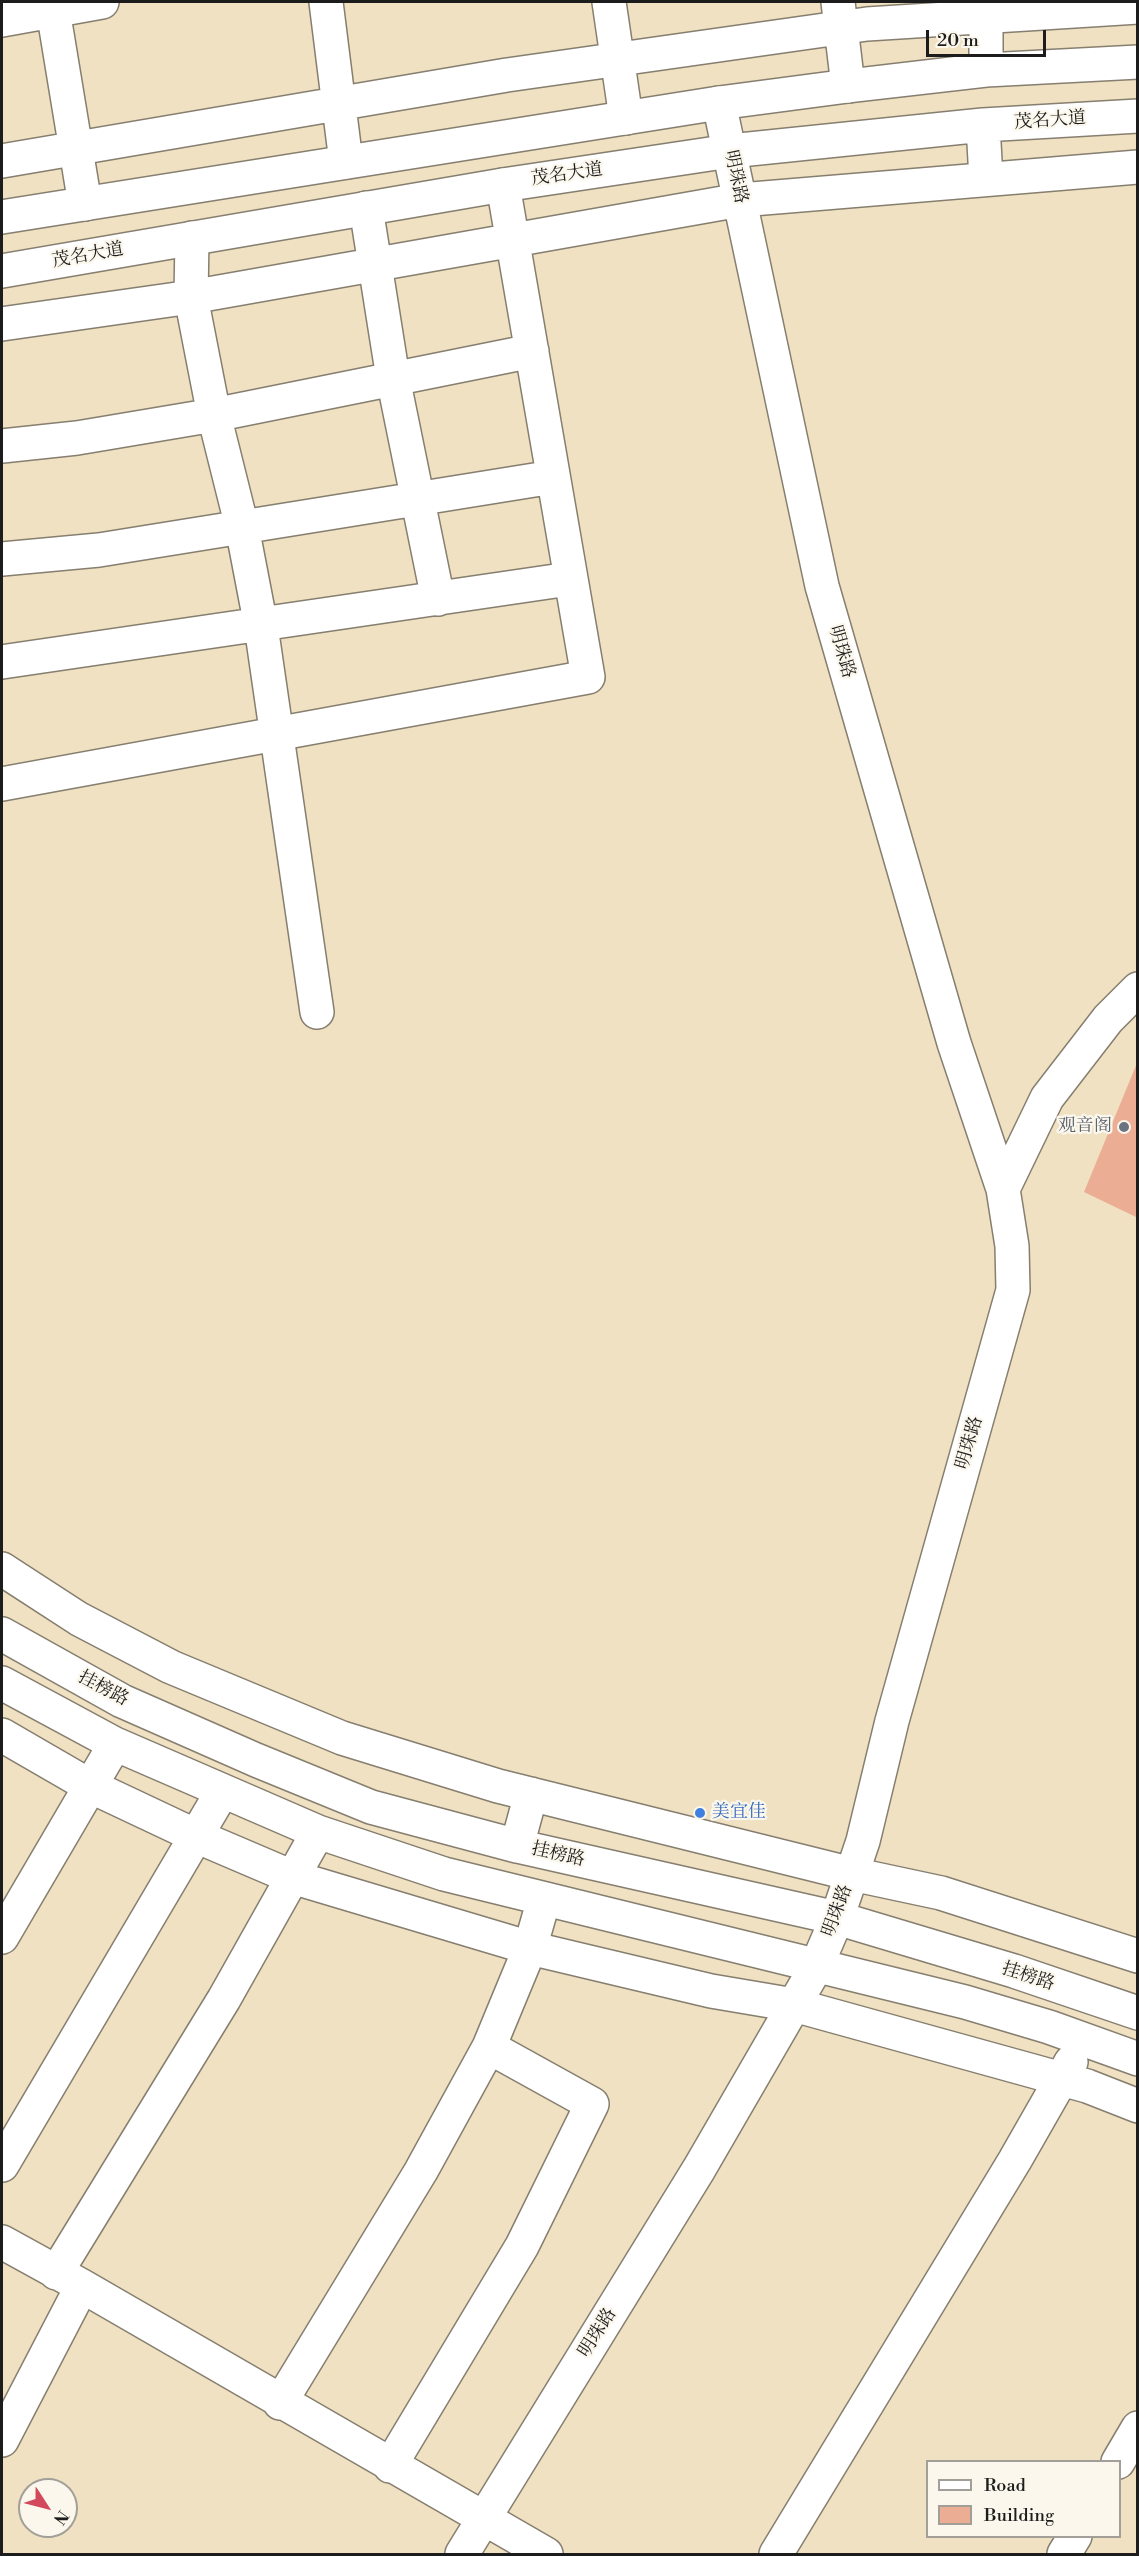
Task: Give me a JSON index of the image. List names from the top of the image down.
{
  "streets": {
    "street": ["茂名大道", "明珠路", "挂榜路"]
  },
  "crossings": [
    ["茂名大道", "明珠路"],
    ["明珠路", "挂榜路"]
  ],
  "places": ["观音阁", "美宜佳"],
  "legend": ["Road", "Building"],
  "scale_bar": "20 m",
  "north": "bottom right"
}
